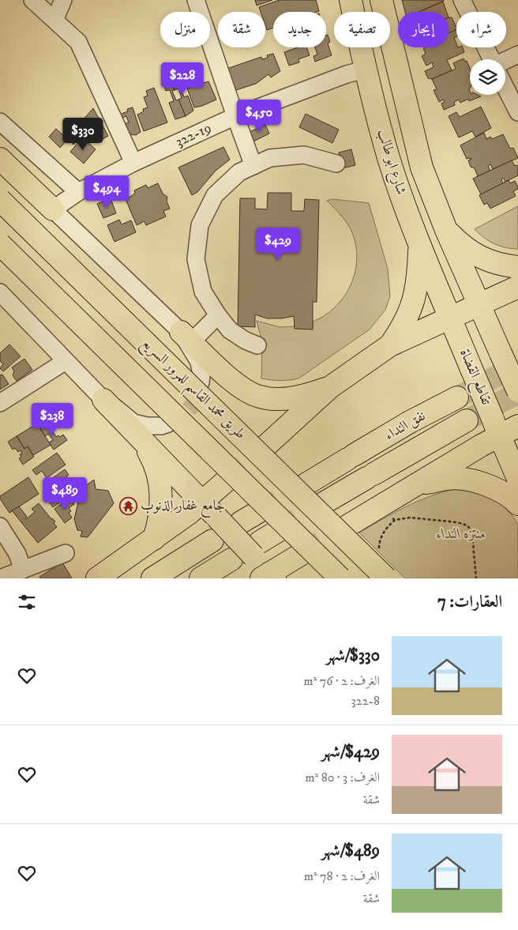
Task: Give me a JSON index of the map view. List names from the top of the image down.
{
  "streets": {
    "main road": [
      "شارع ابو طالب",
      "تقاطع القضاة",
      "طريق محمد القاسم للمرور السريع",
      "نفق النداء"
    ],
    "street": ["322-19"]
  },
  "crossings": [
    ["322-19", "شارع ابو طالب"],
    ["شارع ابو طالب", "تقاطع القضاة"]
  ],
  "parks": ["منتزه النداء"],
  "places": {
    "temple": ["جامع غفار الذنوب"]
  },
  "page": {
    "chip": [
      "شراء",
      "إيجار",
      "تصفية",
      "جديد",
      "شقة",
      "منزل"
    ],
    "price": [
      "$228",
      "$450",
      "$330",
      "$494",
      "$429",
      "$238",
      "$489"
    ],
    "heading": "العقارات: 7",
    "list": [
      {
        "name": "$330/شهر",
        "note": "الغرف: 2 · 76 m² · 322-8"
      },
      {
        "name": "$429/شهر",
        "note": "الغرف: 3 · 80 m² · شقة"
      },
      {
        "name": "$489/شهر",
        "note": "الغرف: 2 · 78 m² · شقة"
      }
    ]
  }
}
